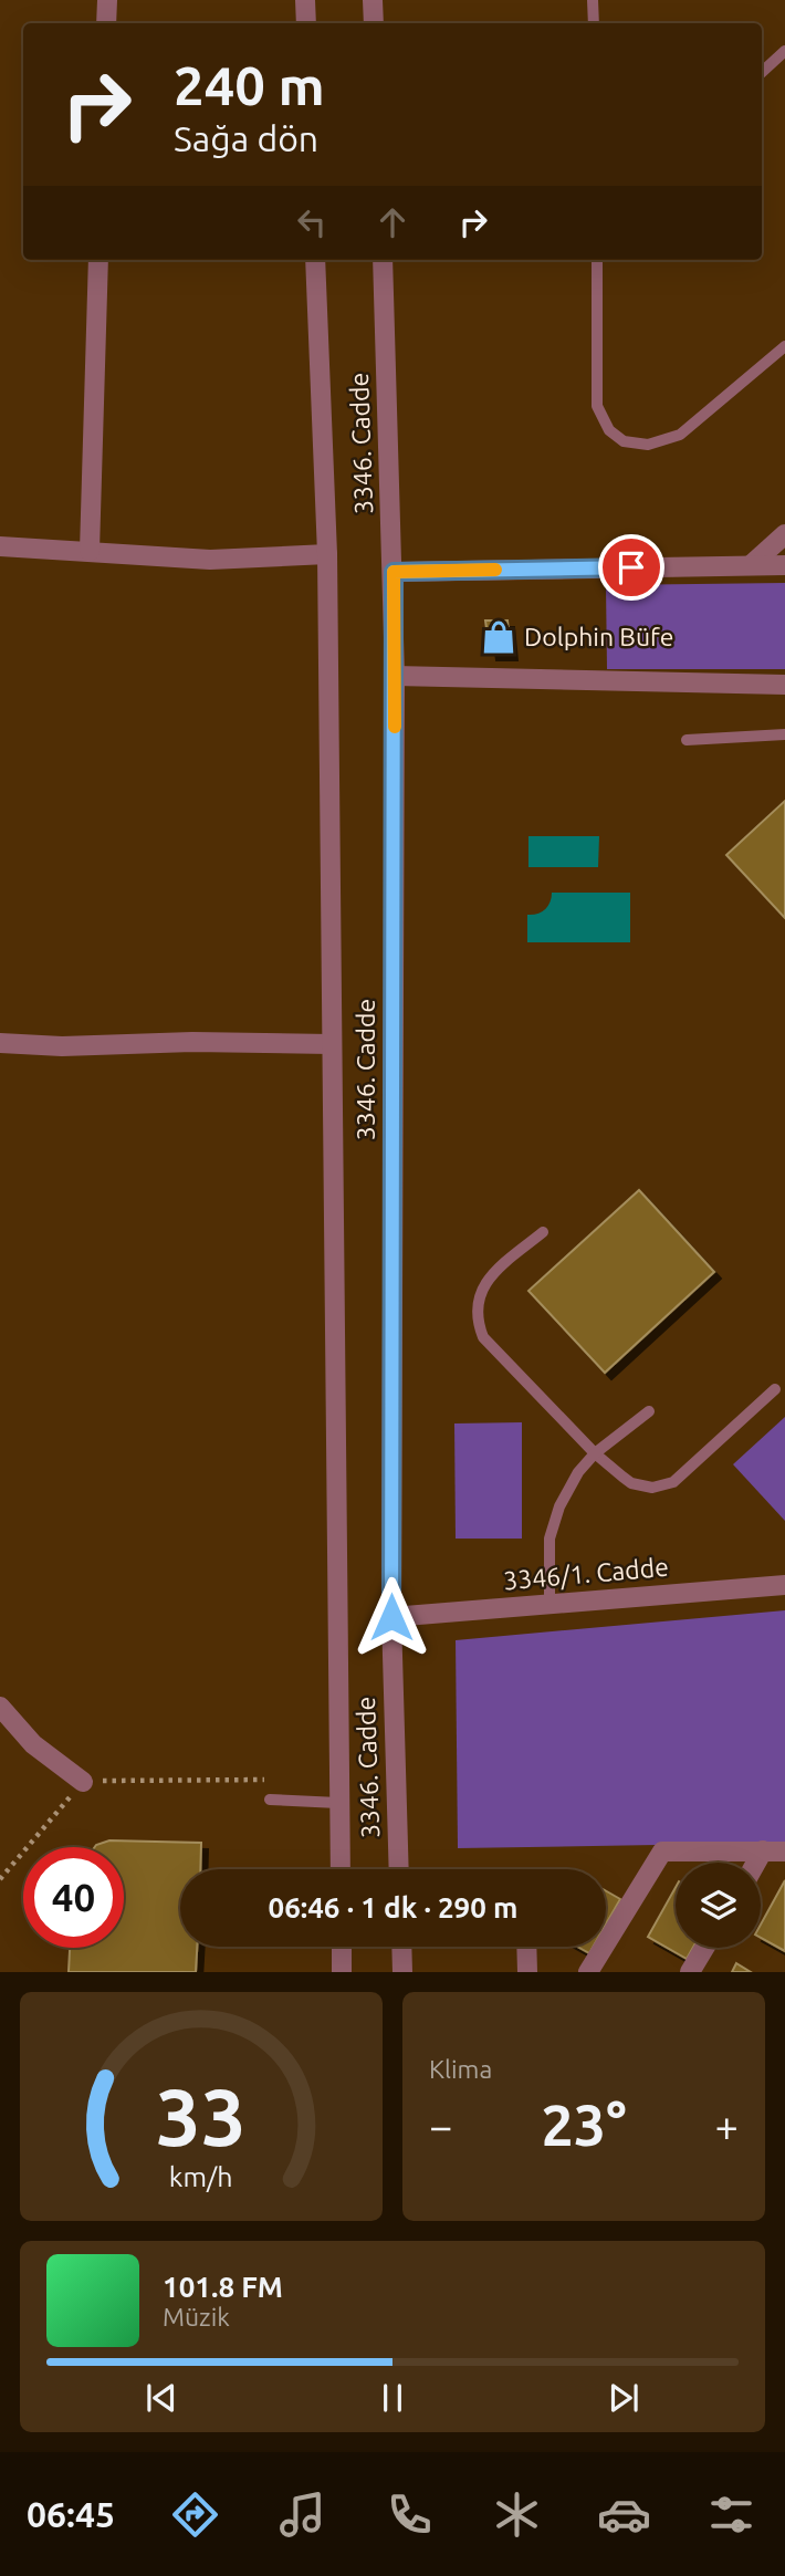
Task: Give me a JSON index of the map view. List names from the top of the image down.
{
  "streets": {
    "street": ["3346. Cadde", "3346/1. Cadde"]
  },
  "crossings": [
    ["3346. Cadde", "3346/1. Cadde"]
  ],
  "places": {
    "shop": ["Dolphin Büfe"]
  },
  "page": {
    "turn": ["240 m", "Sağa dön"],
    "limit": "40",
    "trip": "06:46 · 1 dk · 290 m",
    "tile": "Klima",
    "heat": ["−", "23°", "+"],
    "song": ["101.8 FM", "Müzik"],
    "tabs": "06:45",
    "gauge": ["33", "km/h"]
  }
}
